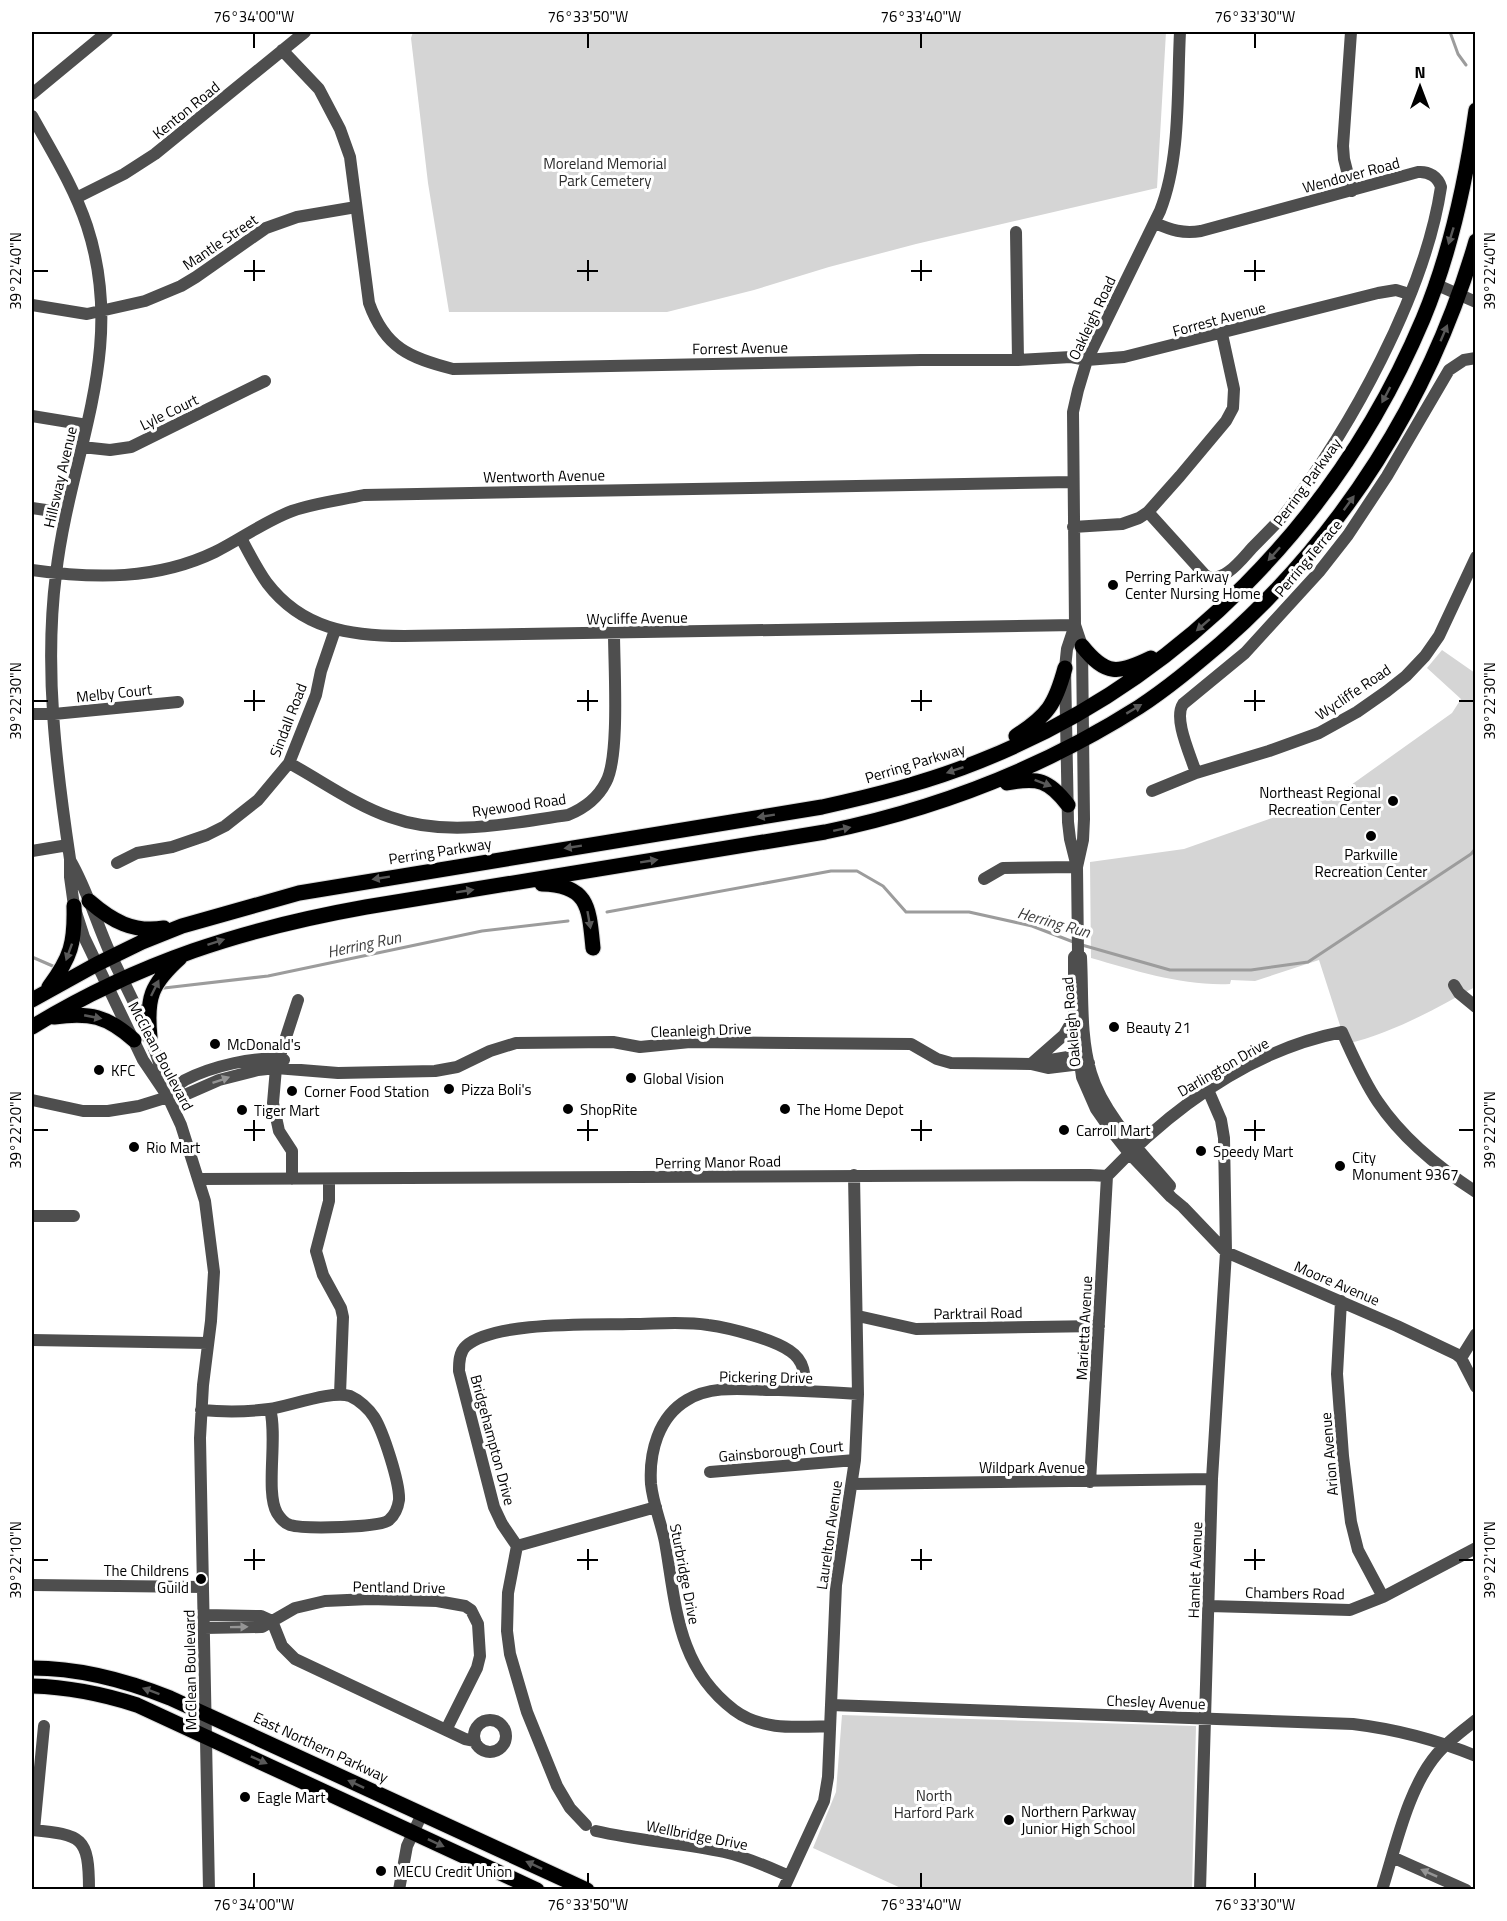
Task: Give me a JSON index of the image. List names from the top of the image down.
{
  "streets": {
    "main road": ["Perring Parkway", "East Northern Parkway"],
    "street": [
      "Kenton Road",
      "Wendover Road",
      "Mantle Street",
      "Oakleigh Road",
      "Forrest Avenue",
      "Lyle Court",
      "Wentworth Avenue",
      "Hillsway Avenue",
      "Perring Terrace",
      "Wycliffe Avenue",
      "Wycliffe Road",
      "Melby Court",
      "Sindall Road",
      "Ryewood Road",
      "Cleanleigh Drive",
      "McClean Boulevard",
      "Darlington Drive",
      "Perring Manor Road",
      "Moore Avenue",
      "Parktrail Road",
      "Marietta Avenue",
      "Pickering Drive",
      "Bridgehampton Drive",
      "Gainsborough Court",
      "Arion Avenue",
      "Wildpark Avenue",
      "Laurelton Avenue",
      "Hamlet Avenue",
      "Sturbridge Drive",
      "Pentland Drive",
      "Chambers Road",
      "Chesley Avenue",
      "Wellbridge Drive"
    ]
  },
  "crossings": [
    ["Kenton Road", "Forrest Avenue"],
    ["Kenton Road", "Hillsway Avenue"],
    ["Wendover Road", "Oakleigh Road"],
    ["Wendover Road", "Forrest Avenue"],
    ["Mantle Street", "Forrest Avenue"],
    ["Mantle Street", "Hillsway Avenue"],
    ["Oakleigh Road", "Forrest Avenue"],
    ["Oakleigh Road", "Wentworth Avenue"],
    ["Oakleigh Road", "Perring Parkway"],
    ["Oakleigh Road", "Wycliffe Avenue"],
    ["Oakleigh Road", "Cleanleigh Drive"],
    ["Oakleigh Road", "Darlington Drive"],
    ["Oakleigh Road", "Moore Avenue"],
    ["Lyle Court", "Hillsway Avenue"],
    ["Wentworth Avenue", "Hillsway Avenue"],
    ["Wentworth Avenue", "Wycliffe Avenue"],
    ["Hillsway Avenue", "Perring Parkway"],
    ["Hillsway Avenue", "Melby Court"],
    ["Hillsway Avenue", "Cleanleigh Drive"],
    ["Hillsway Avenue", "McClean Boulevard"],
    ["Perring Parkway", "McClean Boulevard"],
    ["Perring Terrace", "Wycliffe Road"],
    ["Wycliffe Avenue", "Sindall Road"],
    ["Wycliffe Avenue", "Ryewood Road"],
    ["Sindall Road", "Ryewood Road"],
    ["Cleanleigh Drive", "McClean Boulevard"],
    ["McClean Boulevard", "Perring Manor Road"],
    ["McClean Boulevard", "Pentland Drive"],
    ["McClean Boulevard", "East Northern Parkway"],
    ["Darlington Drive", "Perring Manor Road"],
    ["Darlington Drive", "Moore Avenue"],
    ["Darlington Drive", "Marietta Avenue"],
    ["Darlington Drive", "Hamlet Avenue"],
    ["Perring Manor Road", "Marietta Avenue"],
    ["Perring Manor Road", "Laurelton Avenue"],
    ["Moore Avenue", "Arion Avenue"],
    ["Moore Avenue", "Hamlet Avenue"],
    ["Parktrail Road", "Marietta Avenue"],
    ["Parktrail Road", "Laurelton Avenue"],
    ["Marietta Avenue", "Wildpark Avenue"],
    ["Pickering Drive", "Bridgehampton Drive"],
    ["Pickering Drive", "Laurelton Avenue"],
    ["Pickering Drive", "Sturbridge Drive"],
    ["Bridgehampton Drive", "Wellbridge Drive"],
    ["Gainsborough Court", "Laurelton Avenue"],
    ["Arion Avenue", "Chambers Road"],
    ["Wildpark Avenue", "Laurelton Avenue"],
    ["Wildpark Avenue", "Hamlet Avenue"],
    ["Laurelton Avenue", "Sturbridge Drive"],
    ["Laurelton Avenue", "Chesley Avenue"],
    ["Laurelton Avenue", "Wellbridge Drive"],
    ["Hamlet Avenue", "Chambers Road"],
    ["Hamlet Avenue", "Chesley Avenue"]
  ],
  "water": ["Herring Run"],
  "parks": ["Moreland Memorial Park Cemetery", "North Harford Park"],
  "places": [
    "Perring Parkway Center Nursing Home",
    "Northeast Regional Recreation Center",
    "Parkville Recreation Center",
    "Beauty 21",
    "McDonald's",
    "KFC",
    "Global Vision",
    "Pizza Boli's",
    "Corner Food Station",
    "ShopRite",
    "The Home Depot",
    "Tiger Mart",
    "Carroll Mart",
    "Rio Mart",
    "Speedy Mart",
    "City Monument 9367",
    "The Childrens Guild",
    "Eagle Mart",
    "Northern Parkway Junior High School",
    "MECU Credit Union"
  ],
  "north": "top",
  "coordinates": [
    "76°34'00\"W",
    "76°33'50\"W",
    "76°33'40\"W",
    "76°33'30\"W",
    "39°22'40\"N",
    "39°22'30\"N",
    "39°22'20\"N",
    "39°22'10\"N"
  ]
}
